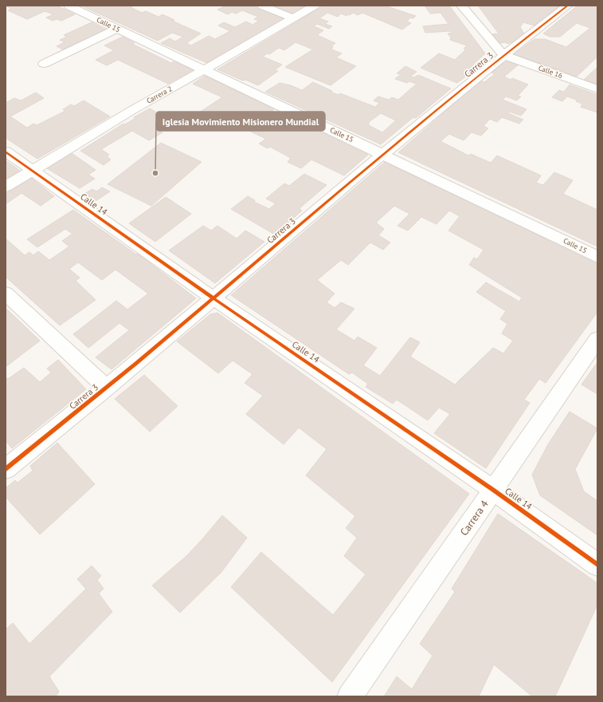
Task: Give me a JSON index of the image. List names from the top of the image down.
{
  "streets": {
    "street": [
      "Calle 15",
      "Carrera 3",
      "Calle 16",
      "Carrera 2",
      "Calle 14",
      "Carrera 4"
    ]
  },
  "crossings": [
    ["Calle 15", "Carrera 3"],
    ["Calle 15", "Carrera 2"],
    ["Carrera 3", "Calle 16"],
    ["Carrera 3", "Calle 14"],
    ["Carrera 2", "Calle 14"],
    ["Calle 14", "Carrera 4"]
  ],
  "places": ["Iglesia Movimiento Misionero Mundial"]
}
